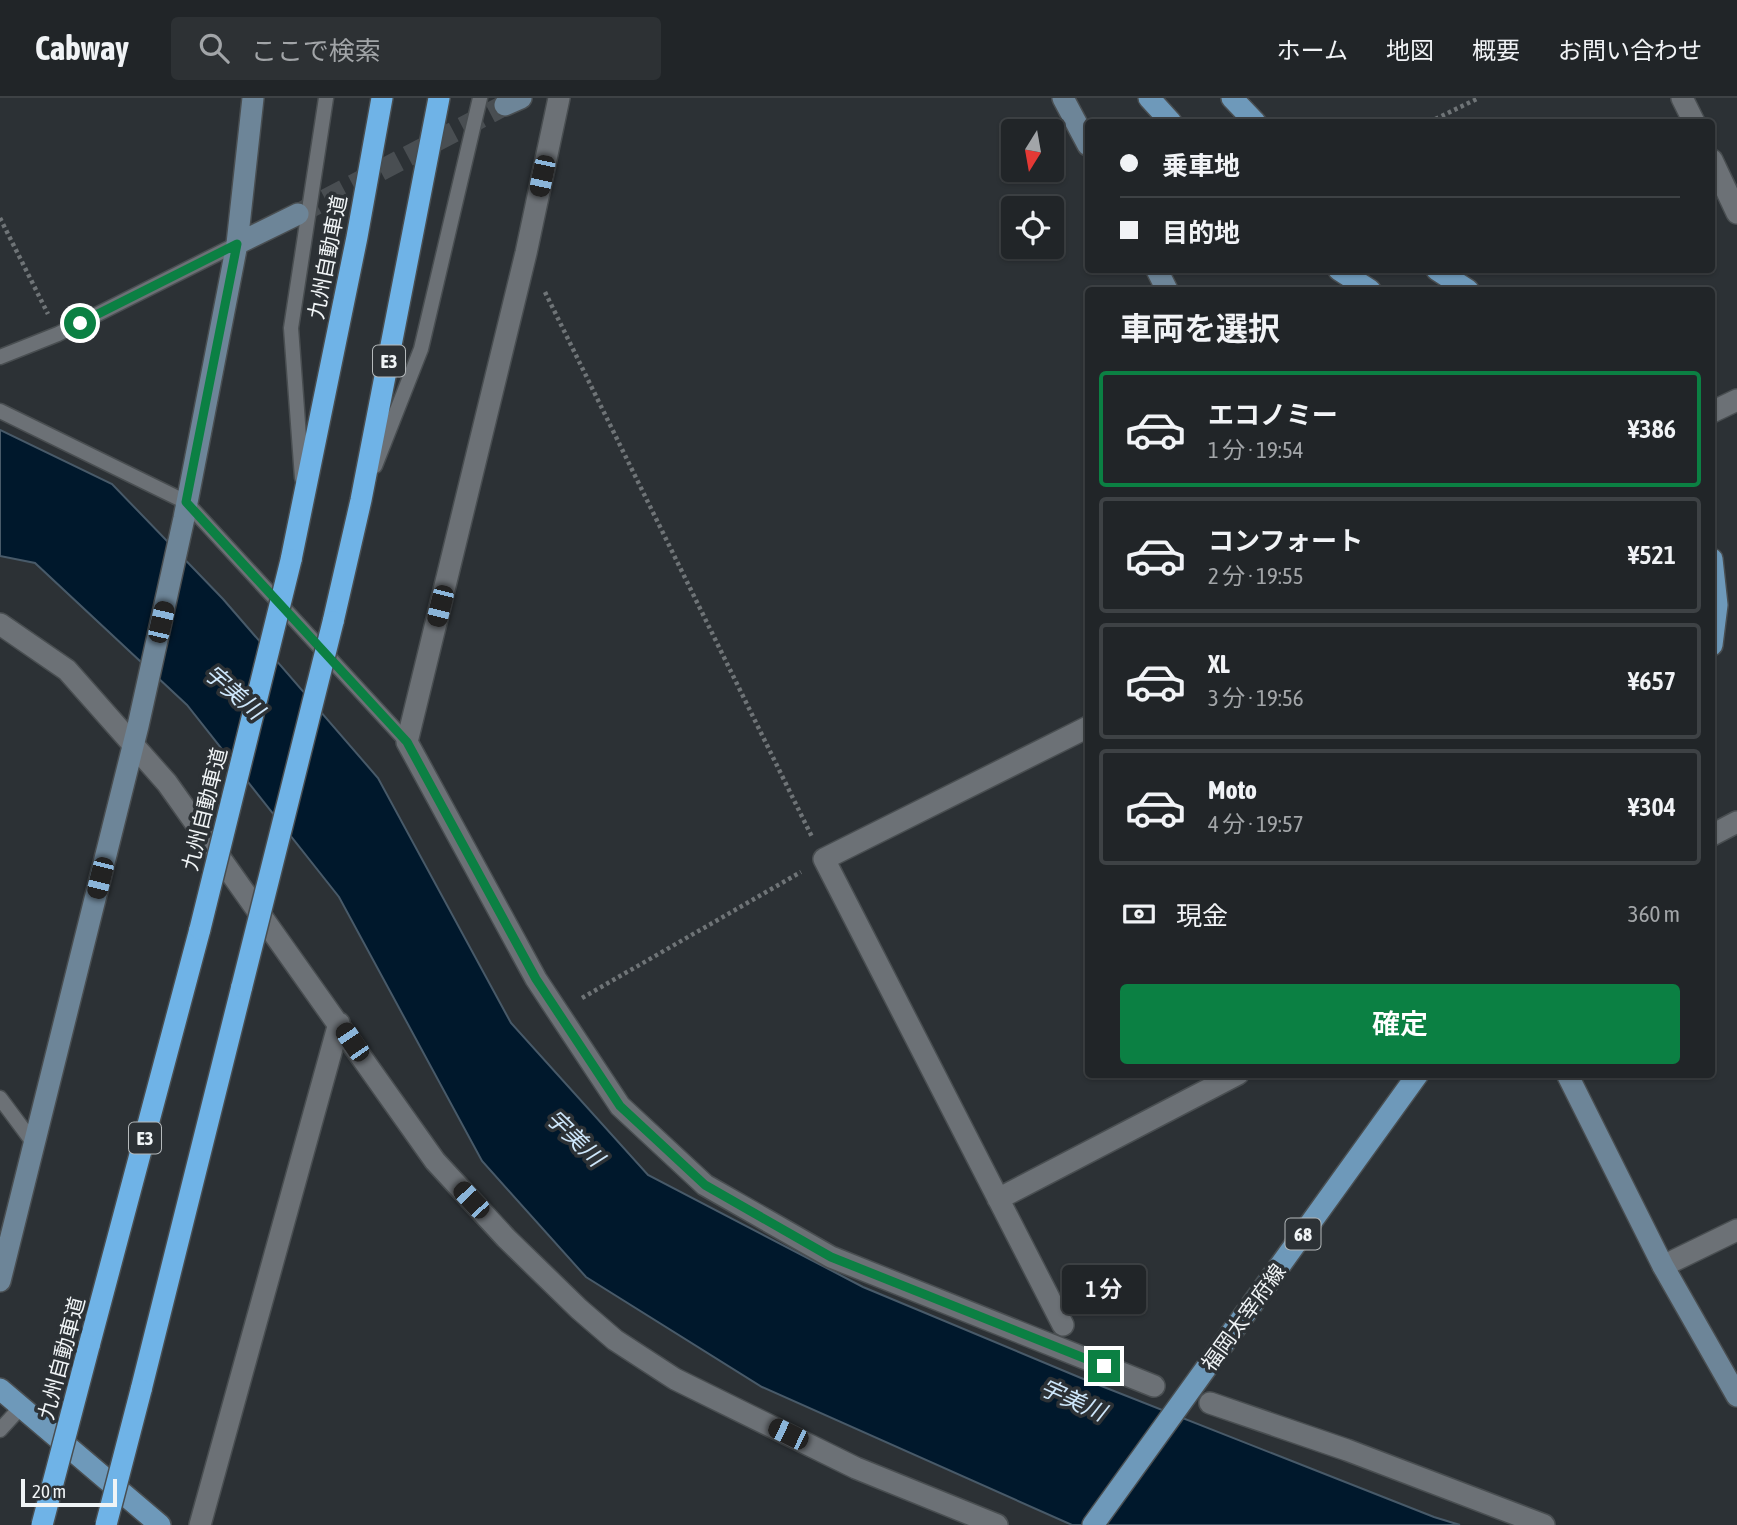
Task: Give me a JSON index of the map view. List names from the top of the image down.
{
  "streets": {
    "highway": ["九州自動車道", "E3"],
    "main road": ["68", "福岡太宰府線"]
  },
  "water": ["宇美川"],
  "scale_bar": "20 m",
  "north": "bottom",
  "page": {
    "header": "Cabway",
    "search": "ここで検索",
    "nav": [
      "ホーム",
      "地図",
      "概要",
      "お問い合わせ"
    ],
    "banner": ["乗車地", "目的地"],
    "heading": "車両を選択",
    "list": [
      {
        "name": "エコノミー",
        "note": "1 分 · 19:54",
        "value": "¥386"
      },
      {
        "name": "コンフォート",
        "note": "2 分 · 19:55",
        "value": "¥521"
      },
      {
        "name": "XL",
        "note": "3 分 · 19:56",
        "value": "¥657"
      },
      {
        "name": "Moto",
        "note": "4 分 · 19:57",
        "value": "¥304"
      }
    ],
    "pay": ["現金", "360 m"],
    "buttons": "確定",
    "bubble": "1 分",
    "scale": "20 m"
  }
}
